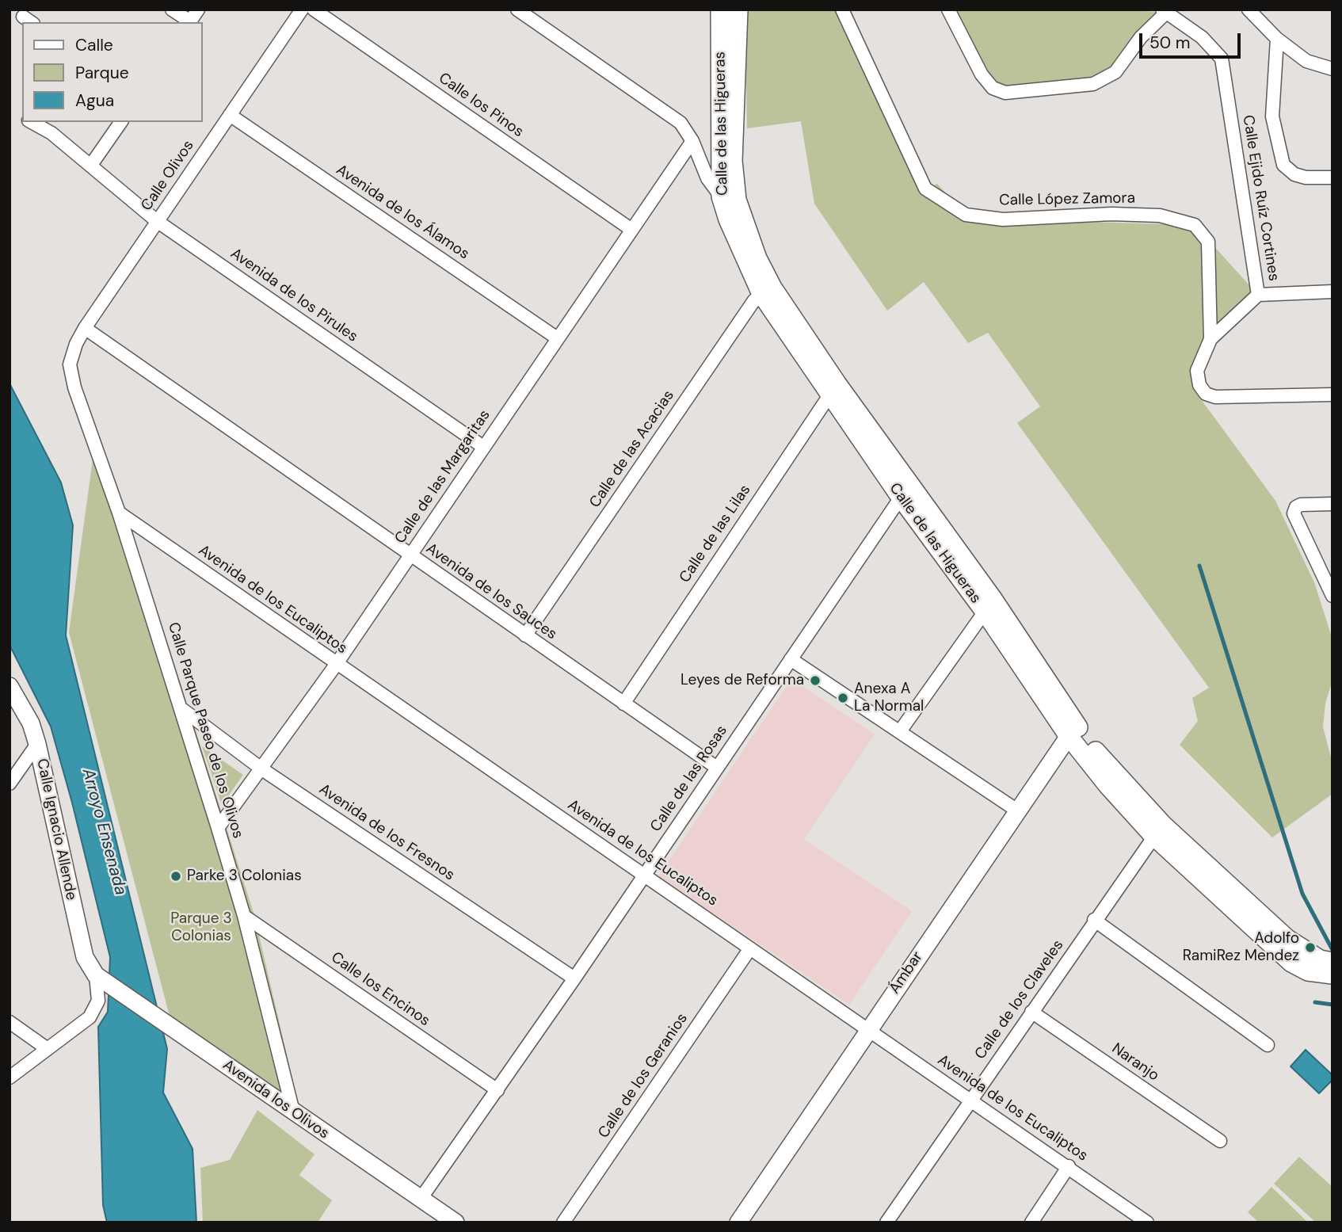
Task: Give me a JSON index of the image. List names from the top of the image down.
{
  "streets": {
    "main road": ["Calle de las Higueras"],
    "street": [
      "Calle los Pinos",
      "Calle Olivos",
      "Calle Ejido Ruíz Cortines",
      "Calle López Zamora",
      "Avenida de los Álamos",
      "Avenida de los Pirules",
      "Calle de las Acacias",
      "Calle de las Margaritas",
      "Calle de las Lilas",
      "Avenida de los Sauces",
      "Avenida de los Eucaliptos",
      "Calle Parque Paseo de los Olivos",
      "Calle de las Rosas",
      "Calle Ignacio Allende",
      "Avenida de los Fresnos",
      "Ámbar",
      "Calle los Encinos",
      "Calle de los Claveles",
      "Naranjo",
      "Calle de los Geranios",
      "Avenida los Olivos"
    ]
  },
  "crossings": [
    ["Calle los Pinos", "Calle de las Margaritas"],
    ["Calle de las Higueras", "Calle de las Acacias"],
    ["Calle de las Higueras", "Calle de las Lilas"],
    ["Calle de las Higueras", "Calle de las Rosas"],
    ["Calle de las Higueras", "Ámbar"],
    ["Calle de las Higueras", "Calle de los Claveles"],
    ["Calle Olivos", "Avenida de los Álamos"],
    ["Calle Olivos", "Avenida de los Pirules"],
    ["Calle Olivos", "Avenida de los Sauces"],
    ["Calle Olivos", "Calle Parque Paseo de los Olivos"],
    ["Calle Ejido Ruíz Cortines", "Calle López Zamora"],
    ["Avenida de los Álamos", "Calle de las Margaritas"],
    ["Avenida de los Pirules", "Calle de las Margaritas"],
    ["Calle de las Acacias", "Avenida de los Sauces"],
    ["Calle de las Margaritas", "Avenida de los Sauces"],
    ["Calle de las Margaritas", "Avenida de los Eucaliptos"],
    ["Calle de las Margaritas", "Calle Parque Paseo de los Olivos"],
    ["Calle de las Margaritas", "Avenida de los Fresnos"],
    ["Calle de las Lilas", "Avenida de los Sauces"],
    ["Avenida de los Sauces", "Calle de las Rosas"],
    ["Avenida de los Eucaliptos", "Calle Parque Paseo de los Olivos"],
    ["Avenida de los Eucaliptos", "Calle de las Rosas"],
    ["Avenida de los Eucaliptos", "Ámbar"],
    ["Avenida de los Eucaliptos", "Calle de los Claveles"],
    ["Avenida de los Eucaliptos", "Calle de los Geranios"],
    ["Calle Parque Paseo de los Olivos", "Avenida de los Fresnos"],
    ["Calle Parque Paseo de los Olivos", "Calle los Encinos"],
    ["Calle Parque Paseo de los Olivos", "Avenida los Olivos"],
    ["Calle de las Rosas", "Avenida de los Fresnos"],
    ["Calle de las Rosas", "Calle los Encinos"],
    ["Calle de las Rosas", "Avenida los Olivos"],
    ["Calle Ignacio Allende", "Avenida los Olivos"],
    ["Calle de los Claveles", "Naranjo"]
  ],
  "water": ["Arroyo Ensenada"],
  "parks": ["Parque 3 Colonias"],
  "places": [
    "Leyes de Reforma",
    "Anexa A La Normal",
    "Parke 3 Colonias",
    "Adolfo RamiRez Mendez"
  ],
  "legend": ["Calle", "Parque", "Agua"],
  "scale_bar": "50 m"
}
